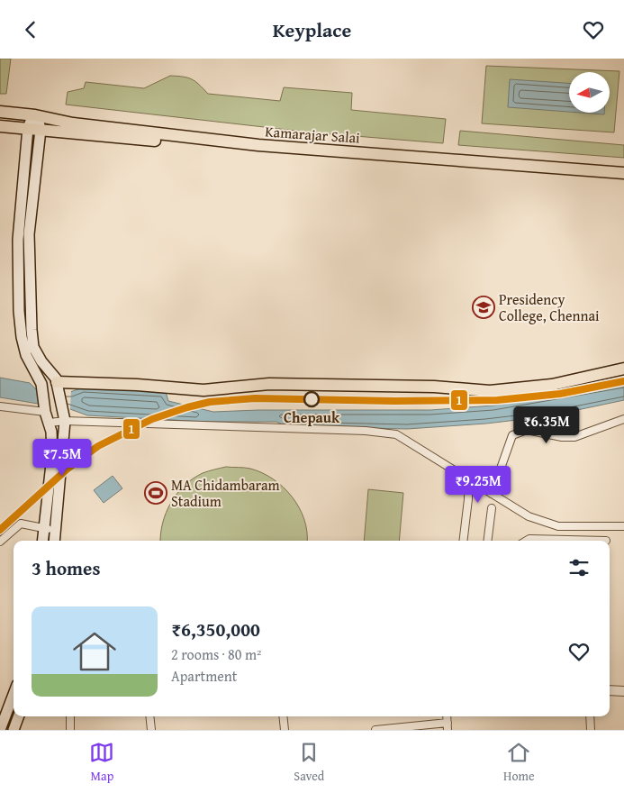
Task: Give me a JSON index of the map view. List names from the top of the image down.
{
  "streets": {
    "main road": ["Kamarajar Salai"]
  },
  "places": {
    "school or university": ["Presidency College, Chennai"],
    "other": ["Chepauk"],
    "sports": ["MA Chidambaram Stadium"]
  },
  "lines": ["transit line 1"],
  "north": "left",
  "page": {
    "header": "Keyplace",
    "price": ["₹6.35M", "₹7.5M", "₹9.25M"],
    "heading": "3 homes",
    "list": [
      {
        "name": "₹6,350,000",
        "note": "2 rooms · 80 m² · Apartment"
      }
    ],
    "tabs": ["Map", "Saved", "Home"]
  }
}
